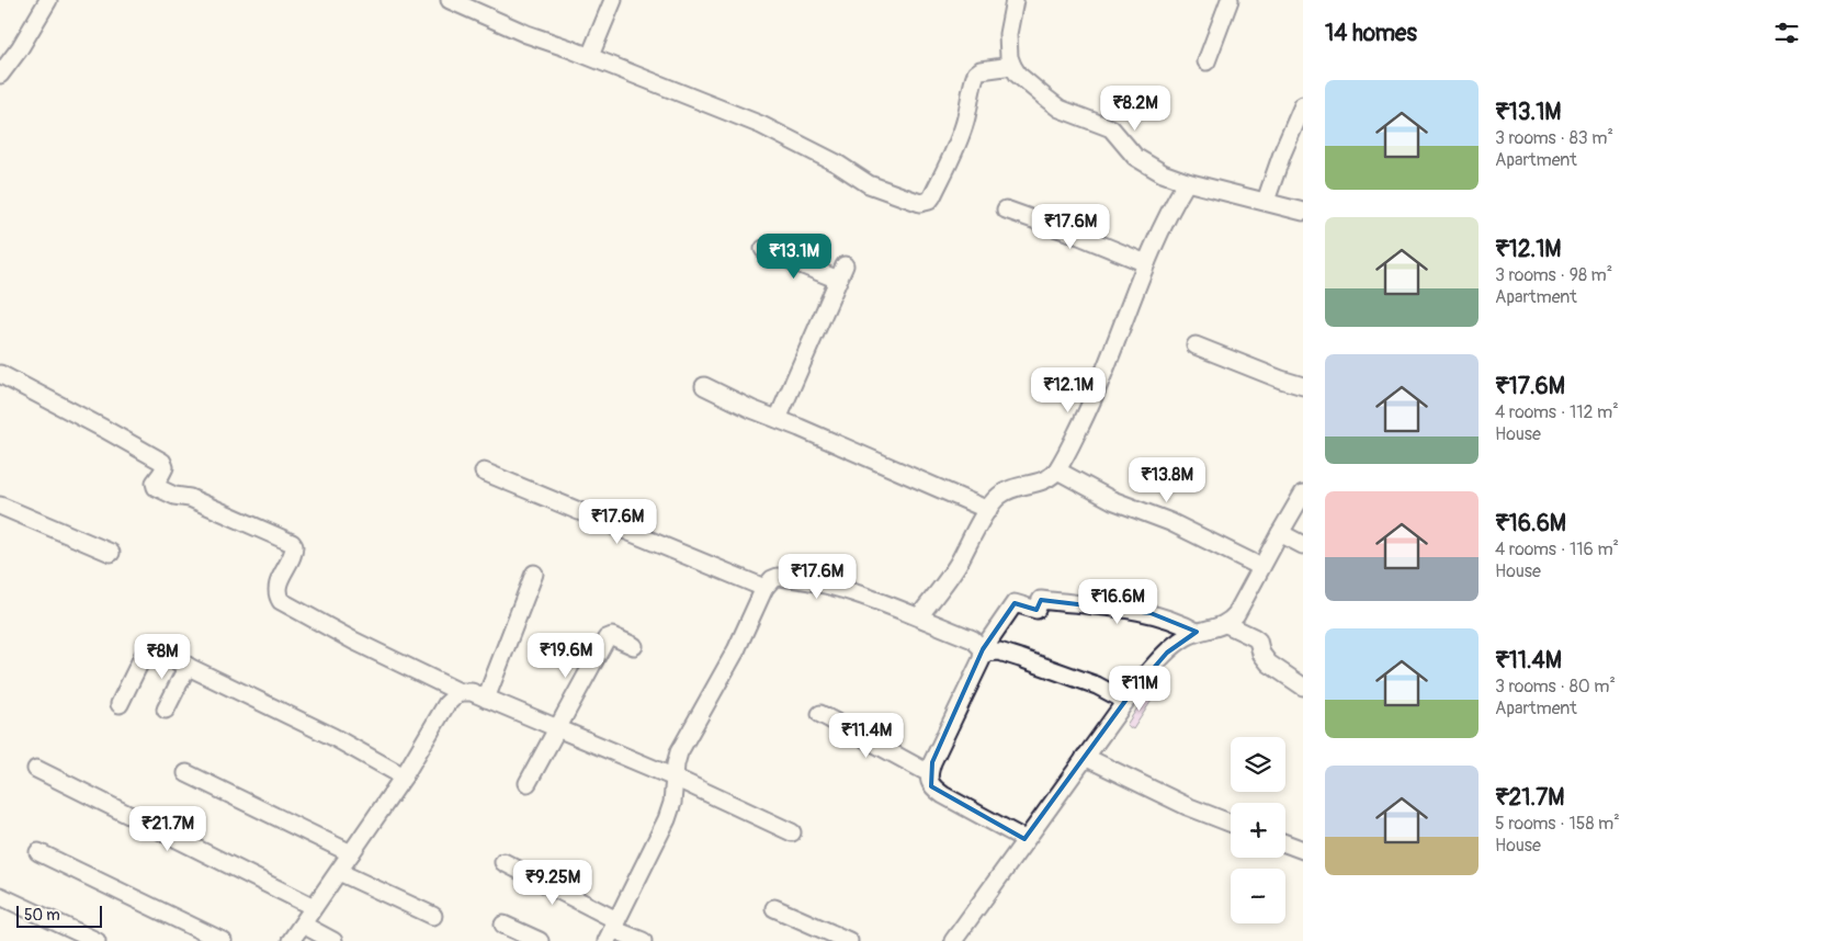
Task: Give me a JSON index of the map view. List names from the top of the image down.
{
  "scale_bar": "50 m",
  "page": {
    "heading": "14 homes",
    "list": [
      {
        "name": "₹13.1M",
        "note": "3 rooms · 83 m² · Apartment"
      },
      {
        "name": "₹12.1M",
        "note": "3 rooms · 98 m² · Apartment"
      },
      {
        "name": "₹17.6M",
        "note": "4 rooms · 112 m² · House"
      },
      {
        "name": "₹16.6M",
        "note": "4 rooms · 116 m² · House"
      },
      {
        "name": "₹11.4M",
        "note": "3 rooms · 80 m² · Apartment"
      },
      {
        "name": "₹21.7M",
        "note": "5 rooms · 158 m² · House"
      }
    ],
    "price": [
      "₹8.2M",
      "₹17.6M",
      "₹13.1M",
      "₹12.1M",
      "₹13.8M",
      "₹17.6M",
      "₹17.6M",
      "₹16.6M",
      "₹19.6M",
      "₹8M",
      "₹11M",
      "₹11.4M",
      "₹21.7M",
      "₹9.25M"
    ],
    "map_buttons": ["+", "−"],
    "scale": "50 m"
  }
}
